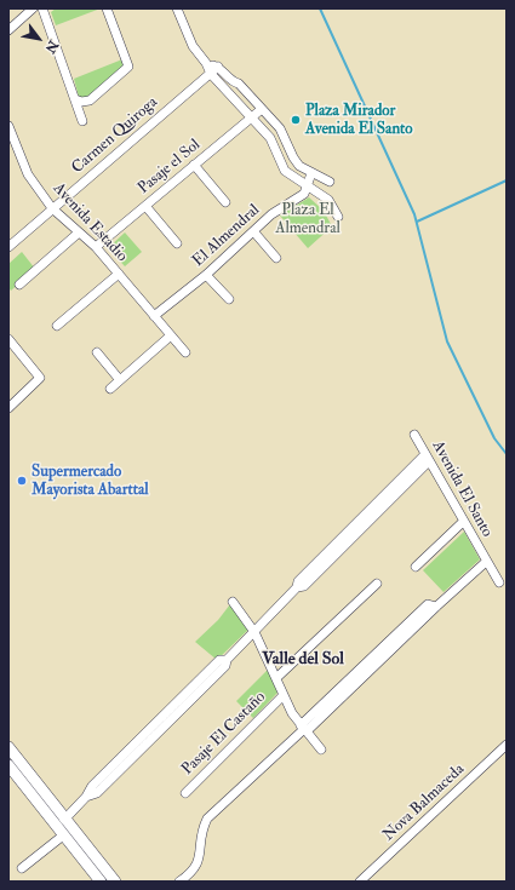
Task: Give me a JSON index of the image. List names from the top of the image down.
{
  "streets": {
    "street": [
      "Carmen Quiroga",
      "Pasaje el Sol",
      "Avenida Estadio",
      "El Almendral",
      "Avenida El Santo",
      "Pasaje El Castaño",
      "Nova Balmaceda"
    ]
  },
  "crossings": [
    ["Carmen Quiroga", "Avenida Estadio"],
    ["Pasaje el Sol", "Avenida Estadio"],
    ["Avenida Estadio", "El Almendral"]
  ],
  "districts": ["Valle del Sol"],
  "parks": ["Plaza El Almendral"],
  "places": ["Plaza Mirador Avenida El Santo", "Supermercado Mayorista Abarttal"],
  "north": "bottom right"
}
